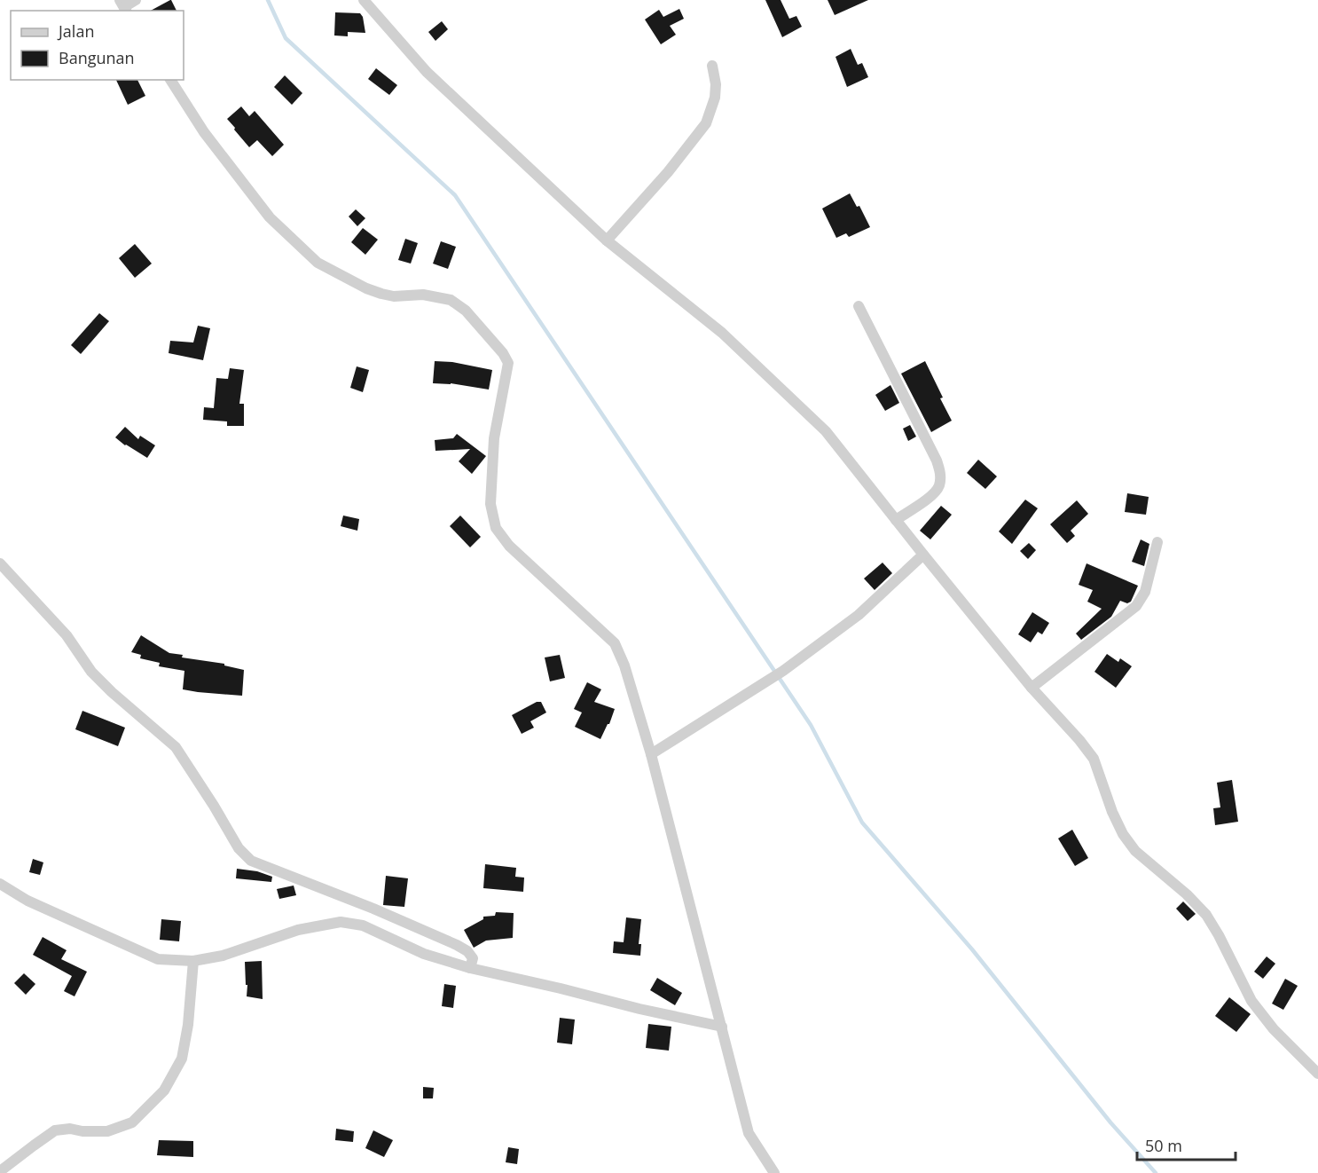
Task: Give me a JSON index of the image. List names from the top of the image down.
{
  "legend": ["Jalan", "Bangunan"],
  "scale_bar": "50 m"
}
